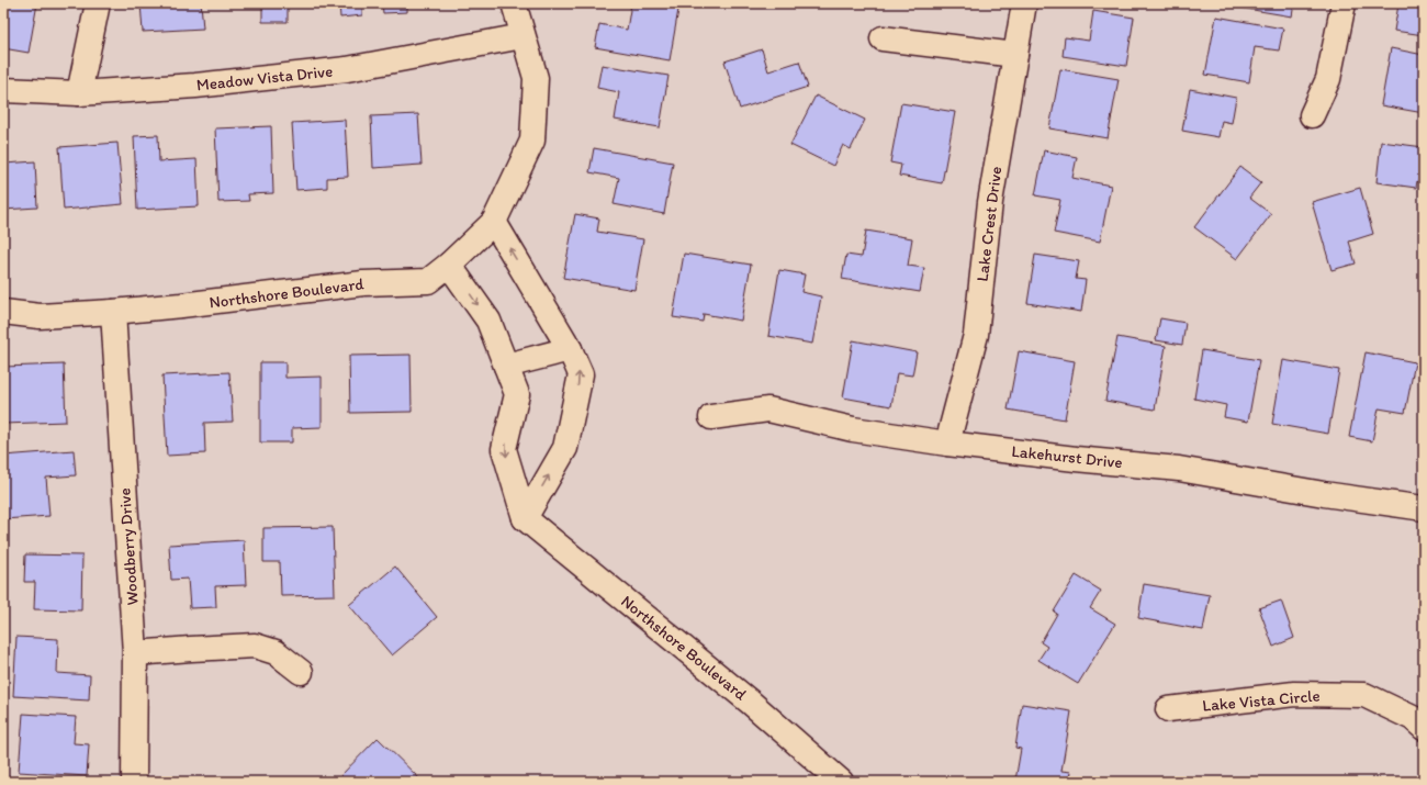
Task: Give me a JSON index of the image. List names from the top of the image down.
{
  "streets": {
    "street": [
      "Meadow Vista Drive",
      "Lake Crest Drive",
      "Northshore Boulevard",
      "Lakehurst Drive",
      "Woodberry Drive",
      "Lake Vista Circle"
    ]
  },
  "crossings": [
    ["Lake Crest Drive", "Lakehurst Drive"],
    ["Northshore Boulevard", "Woodberry Drive"]
  ]
}
